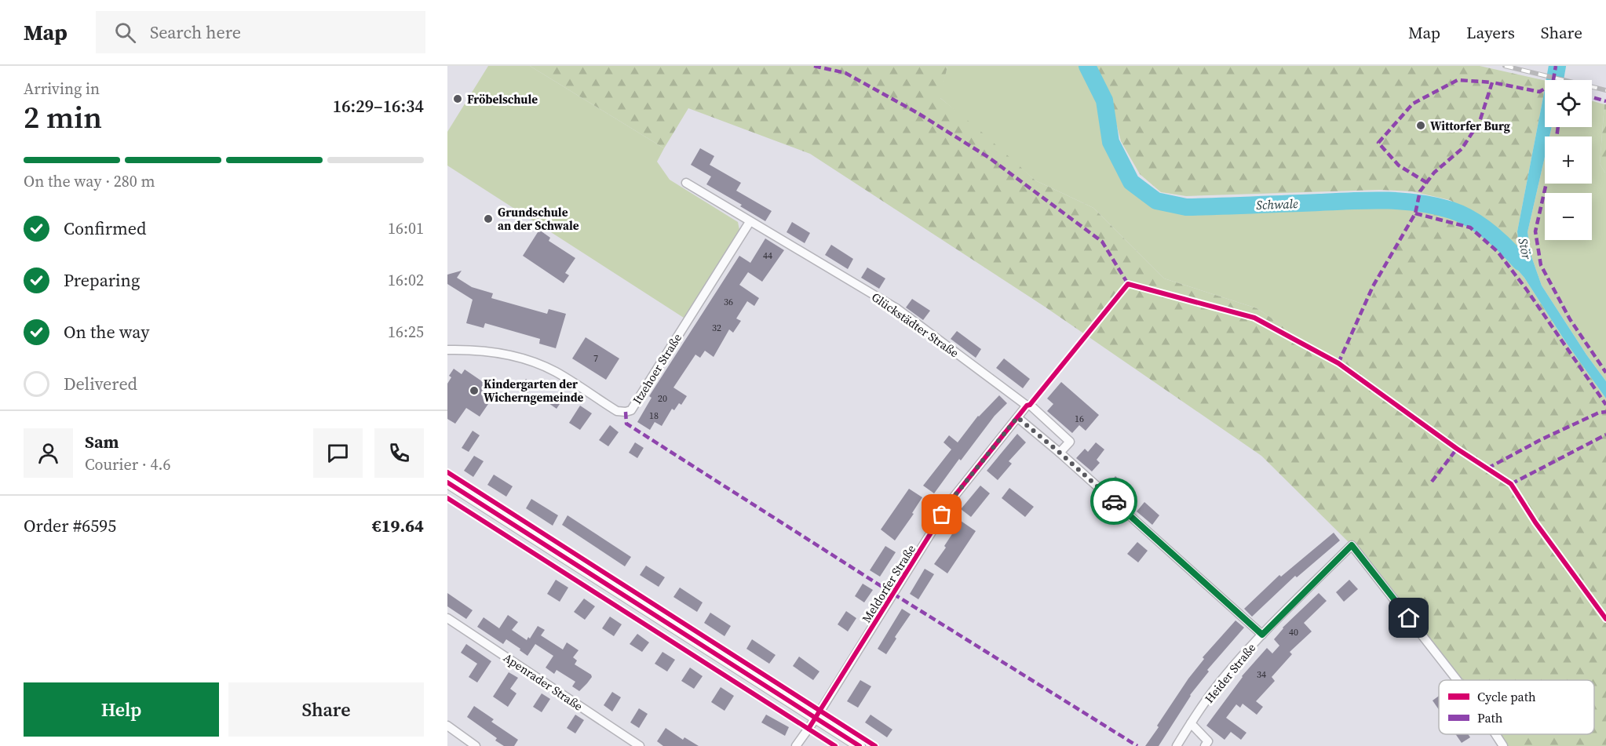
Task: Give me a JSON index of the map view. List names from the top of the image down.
{
  "streets": {
    "street": [
      "Glückstädter Straße",
      "Itzehoer Straße",
      "Meldorfer Straße",
      "Heider Straße",
      "Apenrader Straße"
    ]
  },
  "crossings": [
    ["Glückstädter Straße", "Itzehoer Straße"]
  ],
  "water": ["Schwale", "Stör"],
  "places": [
    "Fröbelschule",
    "Wittorfer Burg",
    "Grundschule an der Schwale",
    "Kindergarten der Wicherngemeinde"
  ],
  "house_numbers": [
    "44",
    "36",
    "32",
    "7",
    "20",
    "18",
    "16",
    "40",
    "34"
  ],
  "legend": ["Cycle path", "Path"],
  "page": {
    "header": "Map",
    "search": "Search here",
    "nav": ["Map", "Layers", "Share"],
    "heading": ["2 min", "Arriving in", "16:29–16:34"],
    "panel": [
      "Sam",
      "Courier · 4.6",
      "Order #6595",
      "€19.64"
    ],
    "map_buttons": ["+", "−"],
    "bar": "On the way · 280 m",
    "list": [
      ["Confirmed", "16:01"],
      ["Preparing", "16:02"],
      ["On the way", "16:25"],
      "Delivered"
    ],
    "buttons": ["Help", "Share"]
  }
}
